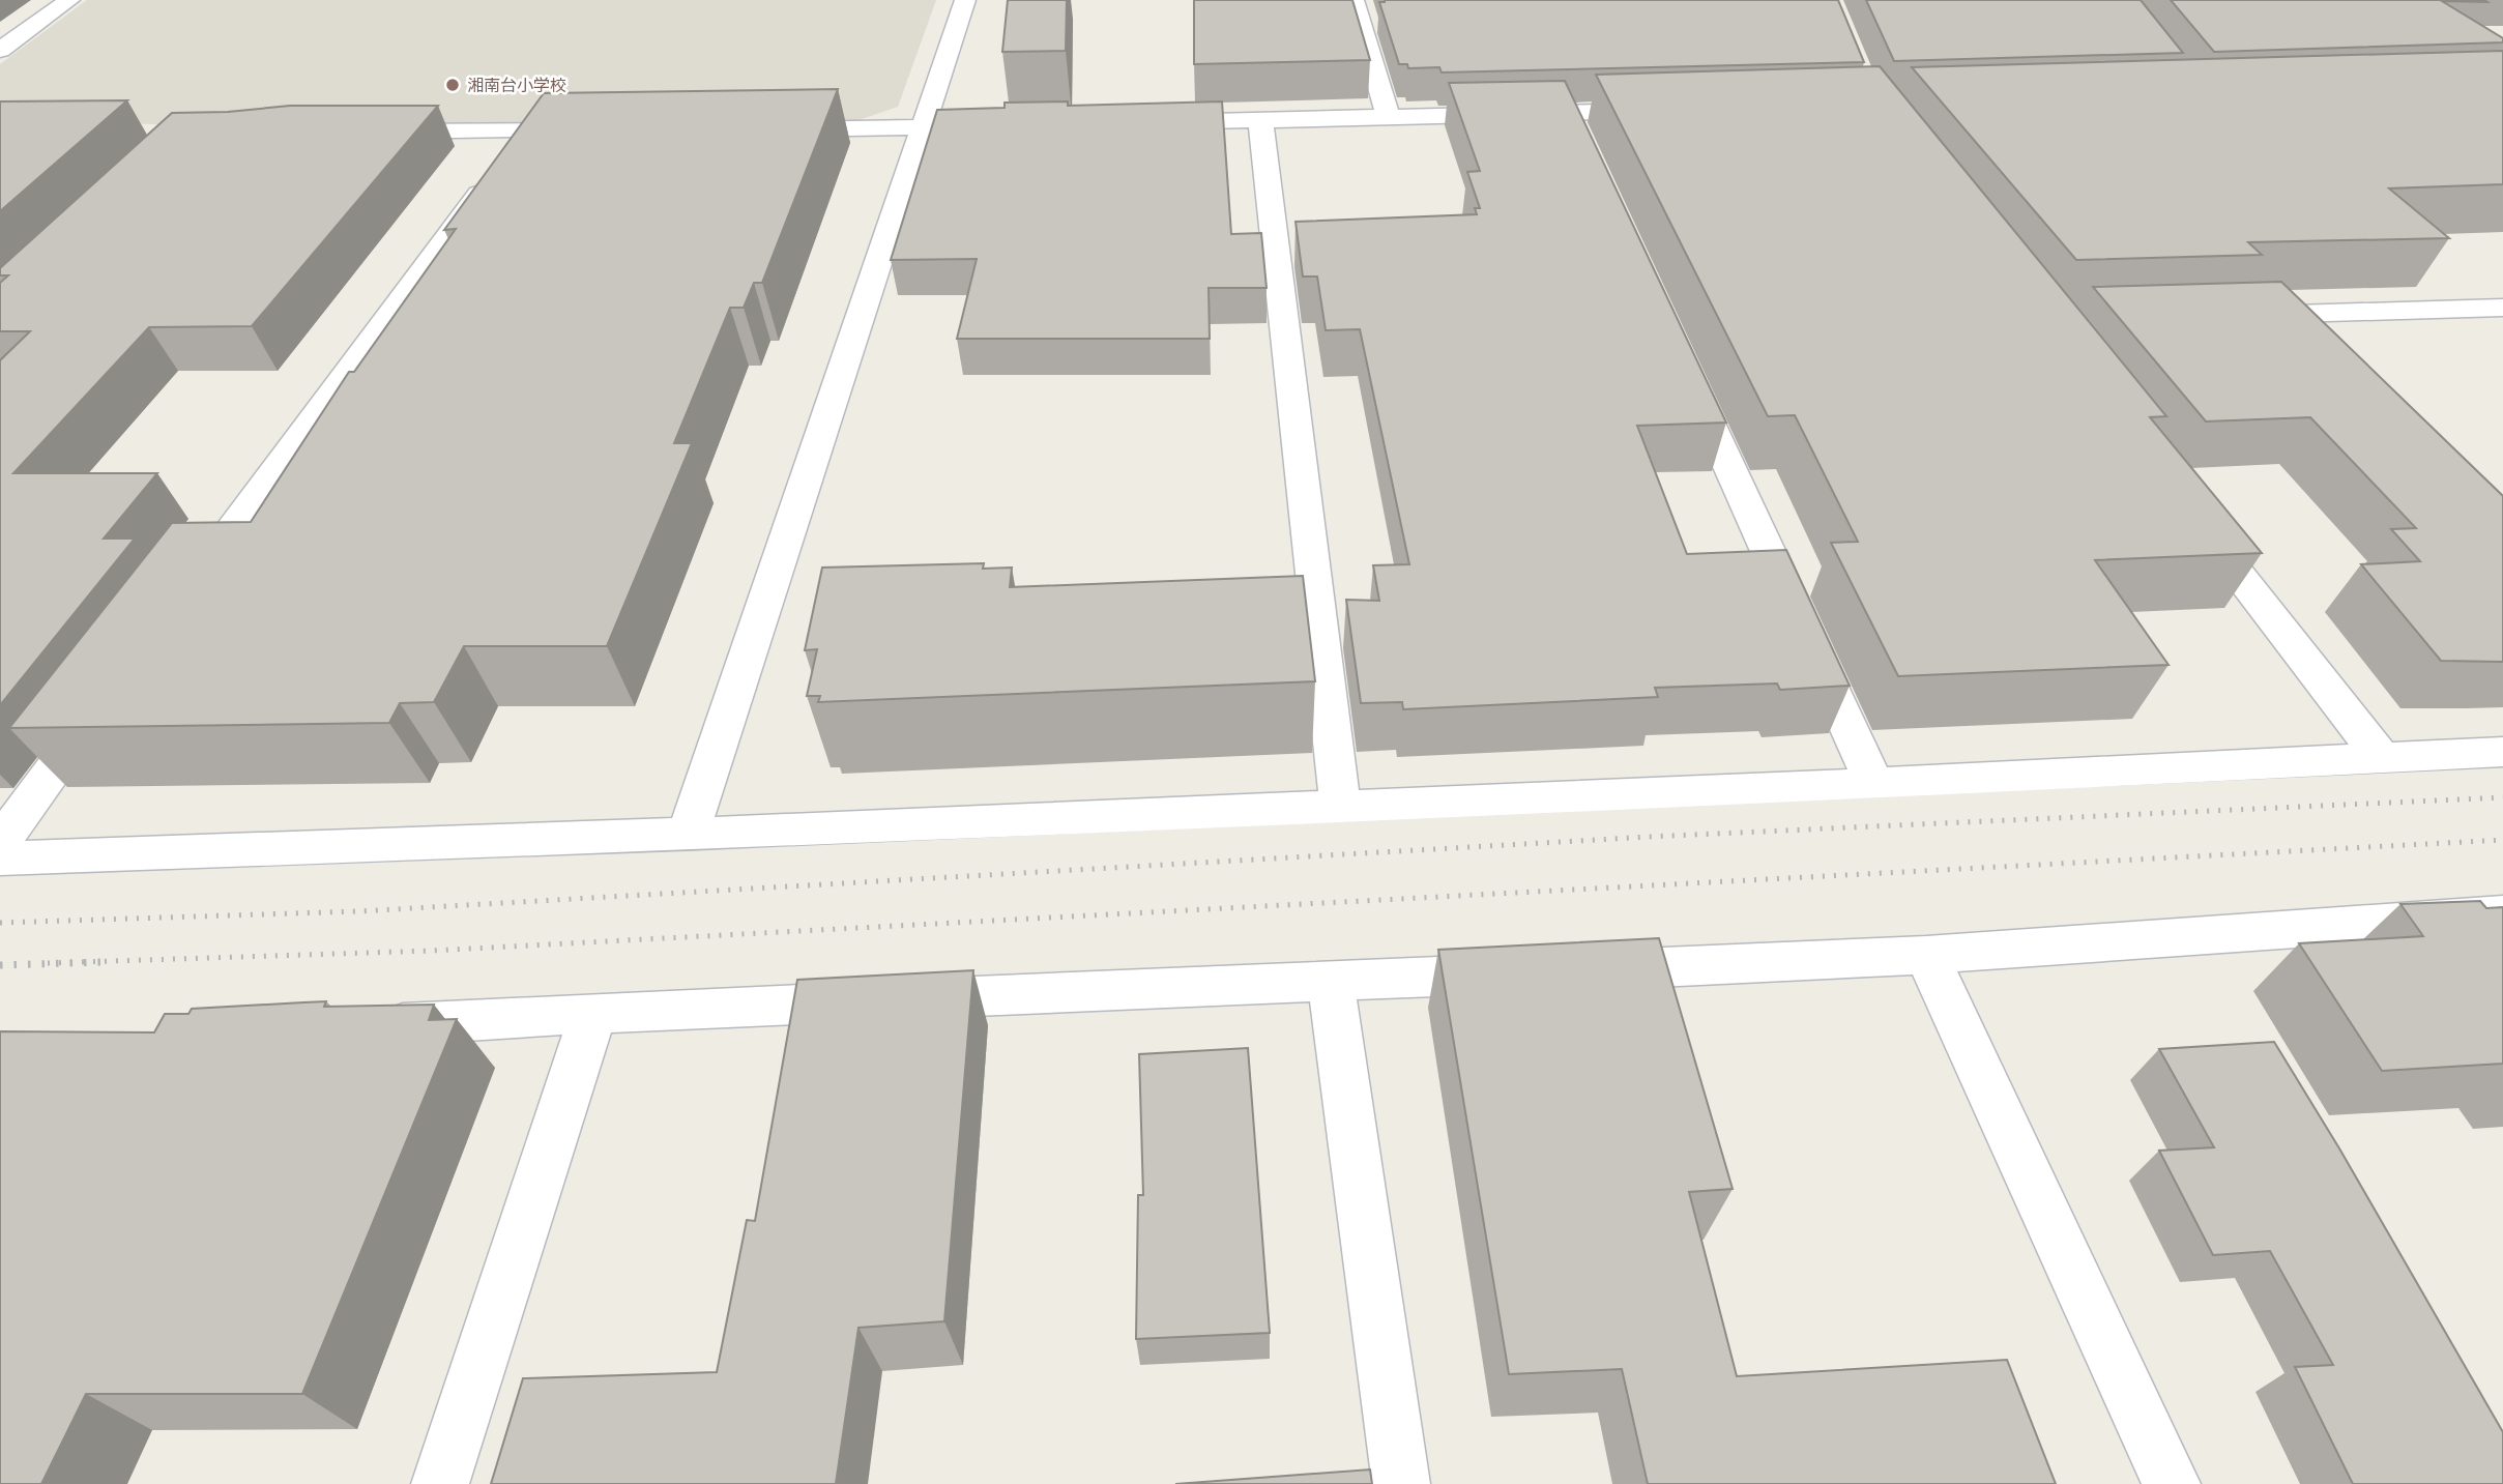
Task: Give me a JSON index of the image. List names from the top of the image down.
{
  "places": ["湘南台小学校"]
}
